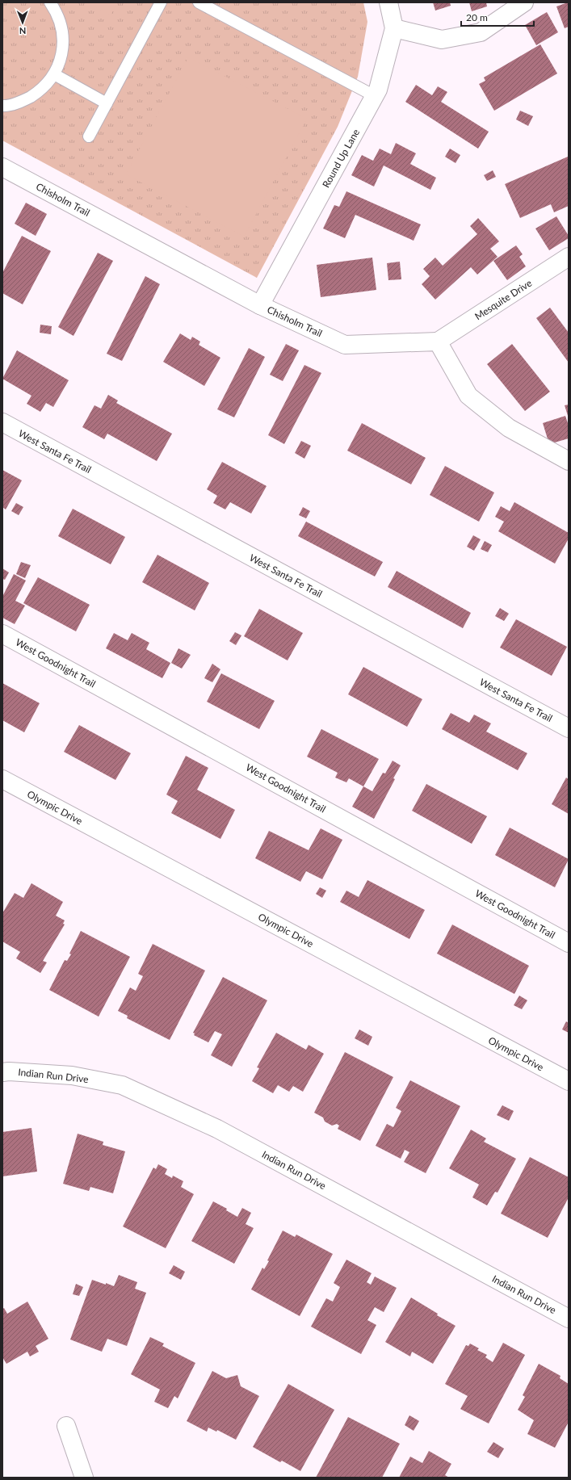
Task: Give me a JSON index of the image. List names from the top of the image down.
{
  "streets": {
    "street": [
      "Round Up Lane",
      "Chisholm Trail",
      "Mesquite Drive",
      "West Santa Fe Trail",
      "West Goodnight Trail",
      "Olympic Drive",
      "Indian Run Drive"
    ]
  },
  "crossings": [
    ["Round Up Lane", "Chisholm Trail"],
    ["Chisholm Trail", "Mesquite Drive"]
  ],
  "scale_bar": "20 m",
  "north": "bottom"
}
